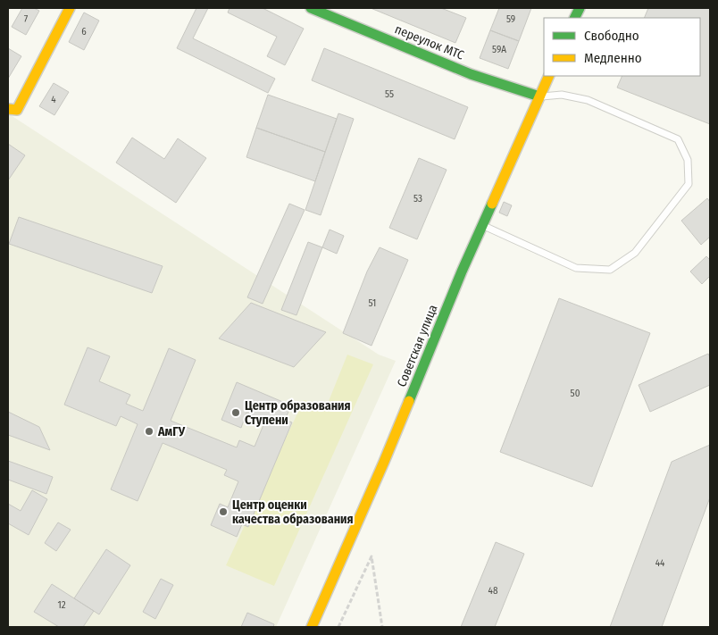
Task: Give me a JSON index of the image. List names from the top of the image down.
{
  "streets": {
    "main road": ["переулок МТС", "Советская улица"]
  },
  "crossings": [
    ["переулок МТС", "Советская улица"]
  ],
  "places": ["Центр образования Ступени", "АмГУ", "Центр оценки качества образования"],
  "house_numbers": [
    "7",
    "59",
    "6",
    "59А",
    "55",
    "4",
    "53",
    "51",
    "50",
    "44",
    "48",
    "12"
  ],
  "legend": ["Свободно", "Медленно"]
}
